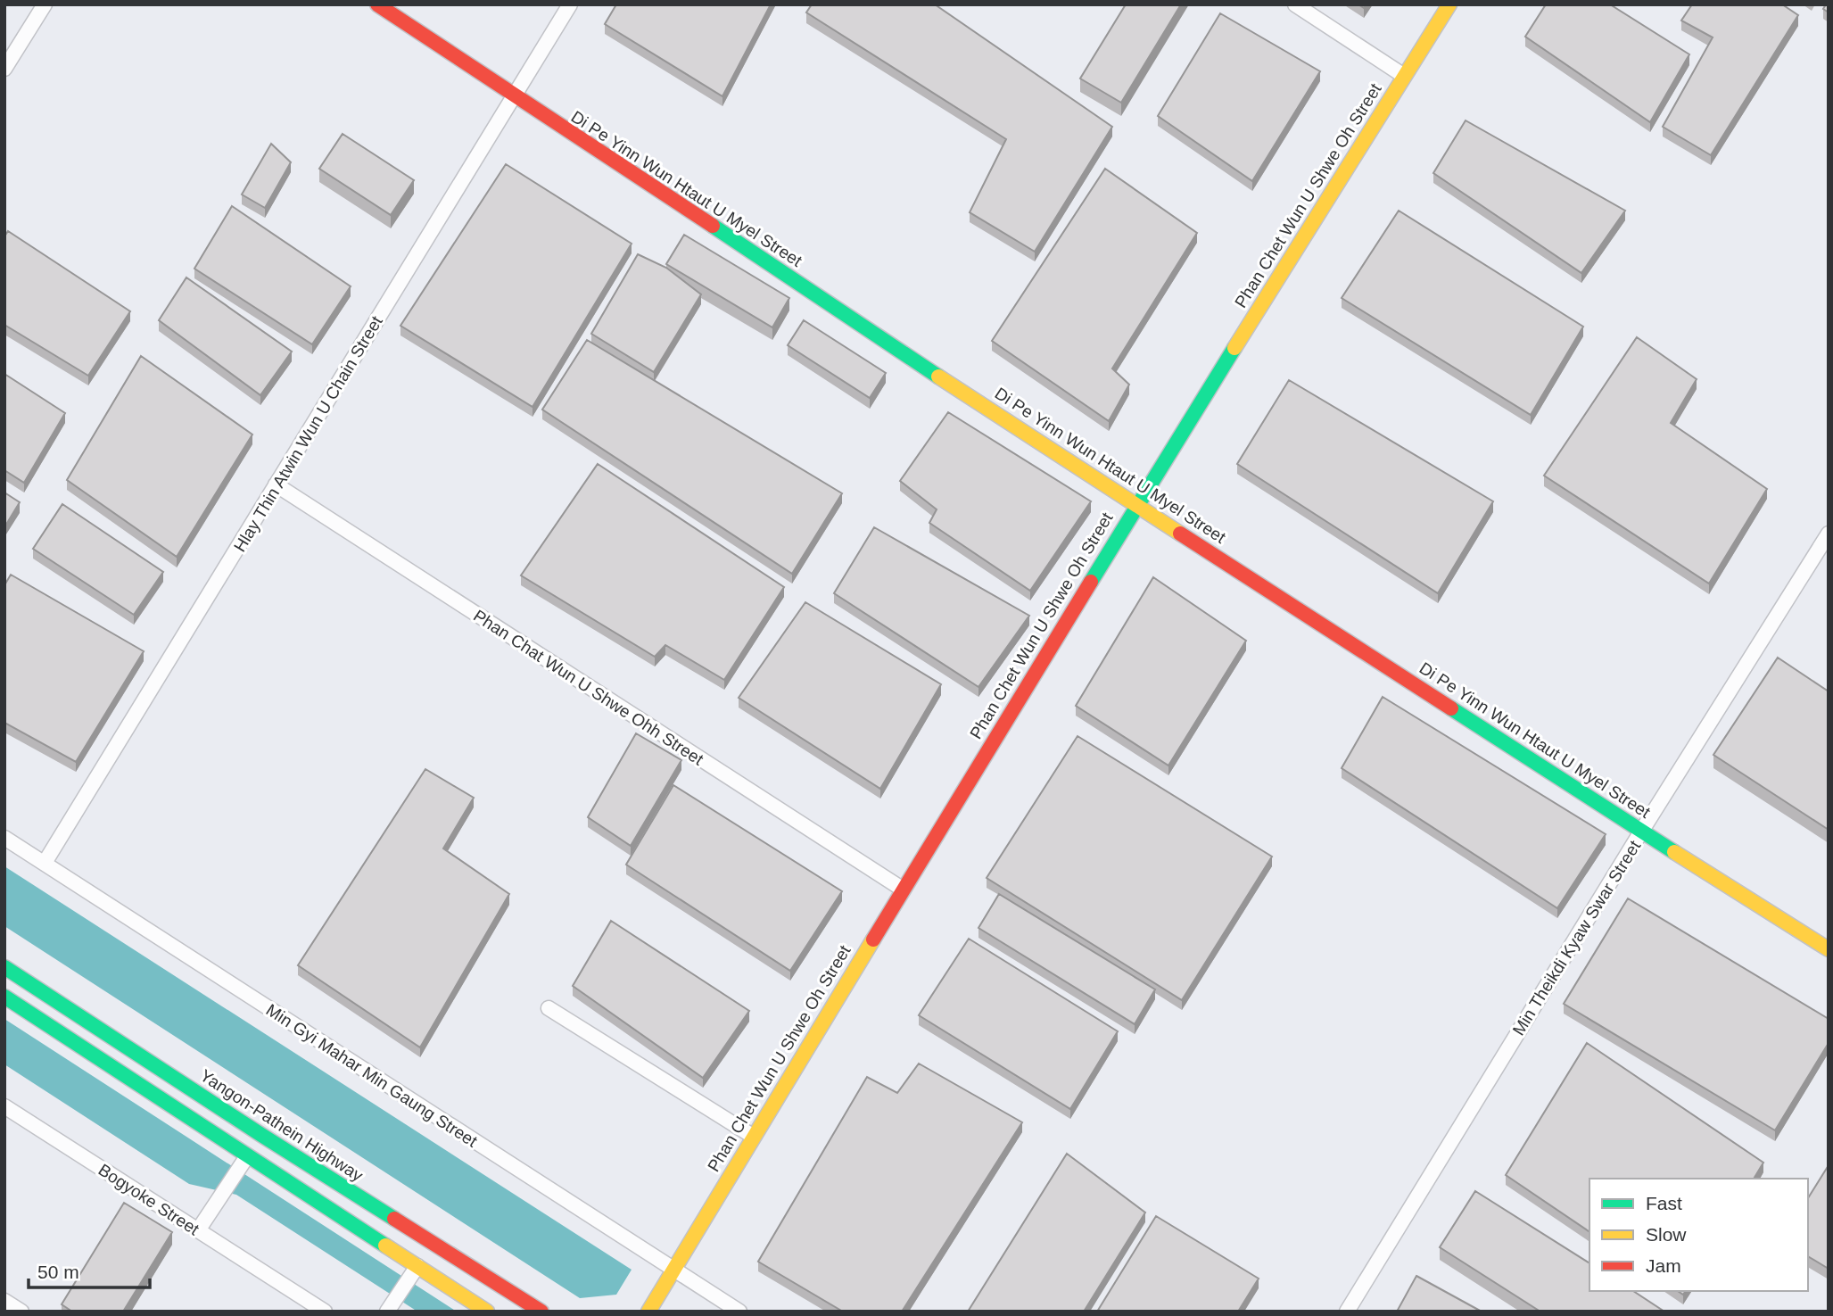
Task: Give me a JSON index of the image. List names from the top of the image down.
{
  "streets": {
    "street": [
      "Di Pe Yinn Wun Htaut U Myel Street",
      "Phan Chet Wun U Shwe Oh Street",
      "Hlay Thin Atwin Wun U Chain Street",
      "Phan Chat Wun U Shwe Ohh Street",
      "Min Theikdi Kyaw Swar Street",
      "Min Gyi Mahar Min Gaung Street",
      "Yangon-Pathein Highway",
      "Bogyoke Street"
    ]
  },
  "crossings": [
    ["Di Pe Yinn Wun Htaut U Myel Street", "Phan Chet Wun U Shwe Oh Street"],
    ["Di Pe Yinn Wun Htaut U Myel Street", "Hlay Thin Atwin Wun U Chain Street"],
    ["Di Pe Yinn Wun Htaut U Myel Street", "Min Theikdi Kyaw Swar Street"],
    ["Phan Chet Wun U Shwe Oh Street", "Phan Chat Wun U Shwe Ohh Street"],
    ["Phan Chet Wun U Shwe Oh Street", "Min Gyi Mahar Min Gaung Street"],
    ["Hlay Thin Atwin Wun U Chain Street", "Phan Chat Wun U Shwe Ohh Street"],
    ["Hlay Thin Atwin Wun U Chain Street", "Min Gyi Mahar Min Gaung Street"]
  ],
  "legend": ["Fast", "Slow", "Jam"],
  "scale_bar": "50 m"
}
